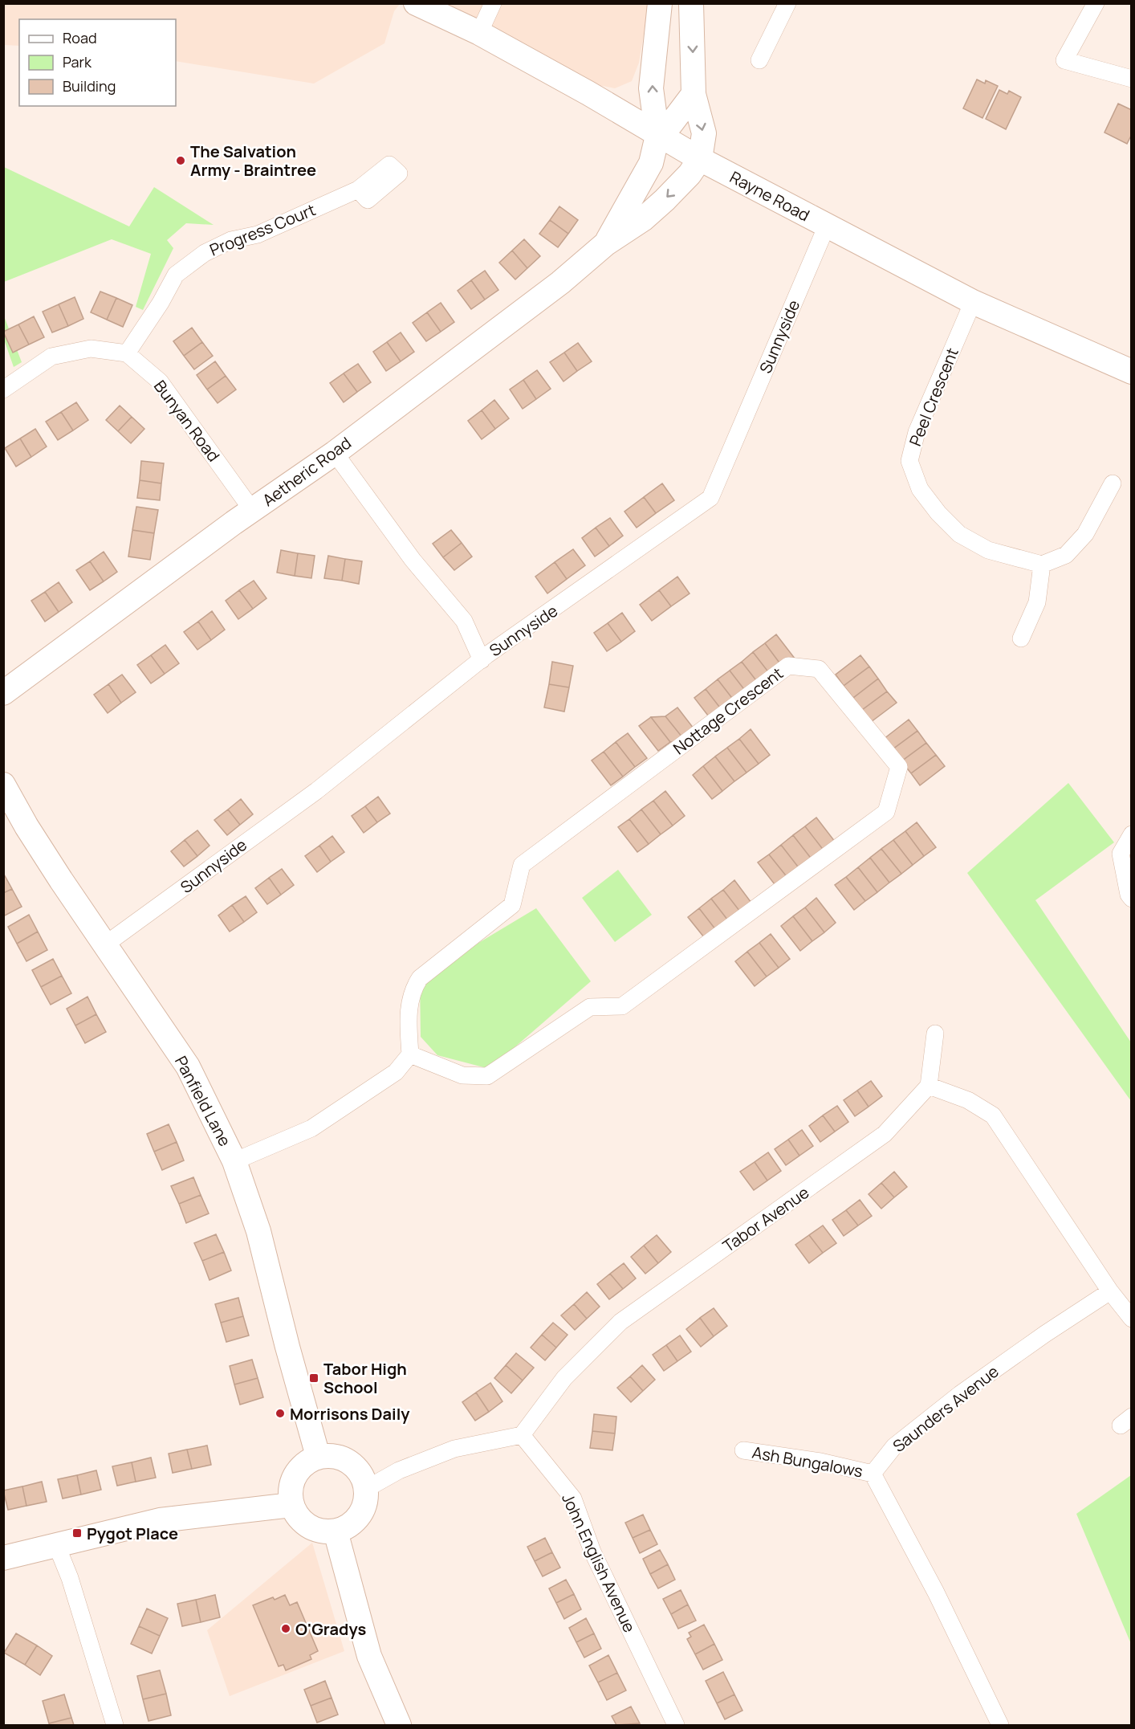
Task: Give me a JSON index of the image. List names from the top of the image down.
{
  "streets": {
    "street": [
      "Rayne Road",
      "Progress Court",
      "Sunnyside",
      "Peel Crescent",
      "Bunyan Road",
      "Aetheric Road",
      "Nottage Crescent",
      "Panfield Lane",
      "Tabor Avenue",
      "Saunders Avenue",
      "Ash Bungalows",
      "John English Avenue"
    ]
  },
  "crossings": [
    ["Rayne Road", "Sunnyside"],
    ["Rayne Road", "Peel Crescent"],
    ["Rayne Road", "Aetheric Road"],
    ["Progress Court", "Bunyan Road"],
    ["Sunnyside", "Panfield Lane"],
    ["Bunyan Road", "Aetheric Road"],
    ["Tabor Avenue", "John English Avenue"],
    ["Saunders Avenue", "Ash Bungalows"]
  ],
  "places": {
    "other": ["The Salvation Army - Braintree", "Morrisons Daily", "O'Gradys"],
    "transit": ["Tabor High School", "Pygot Place"]
  },
  "legend": ["Road", "Park", "Building"]
}
